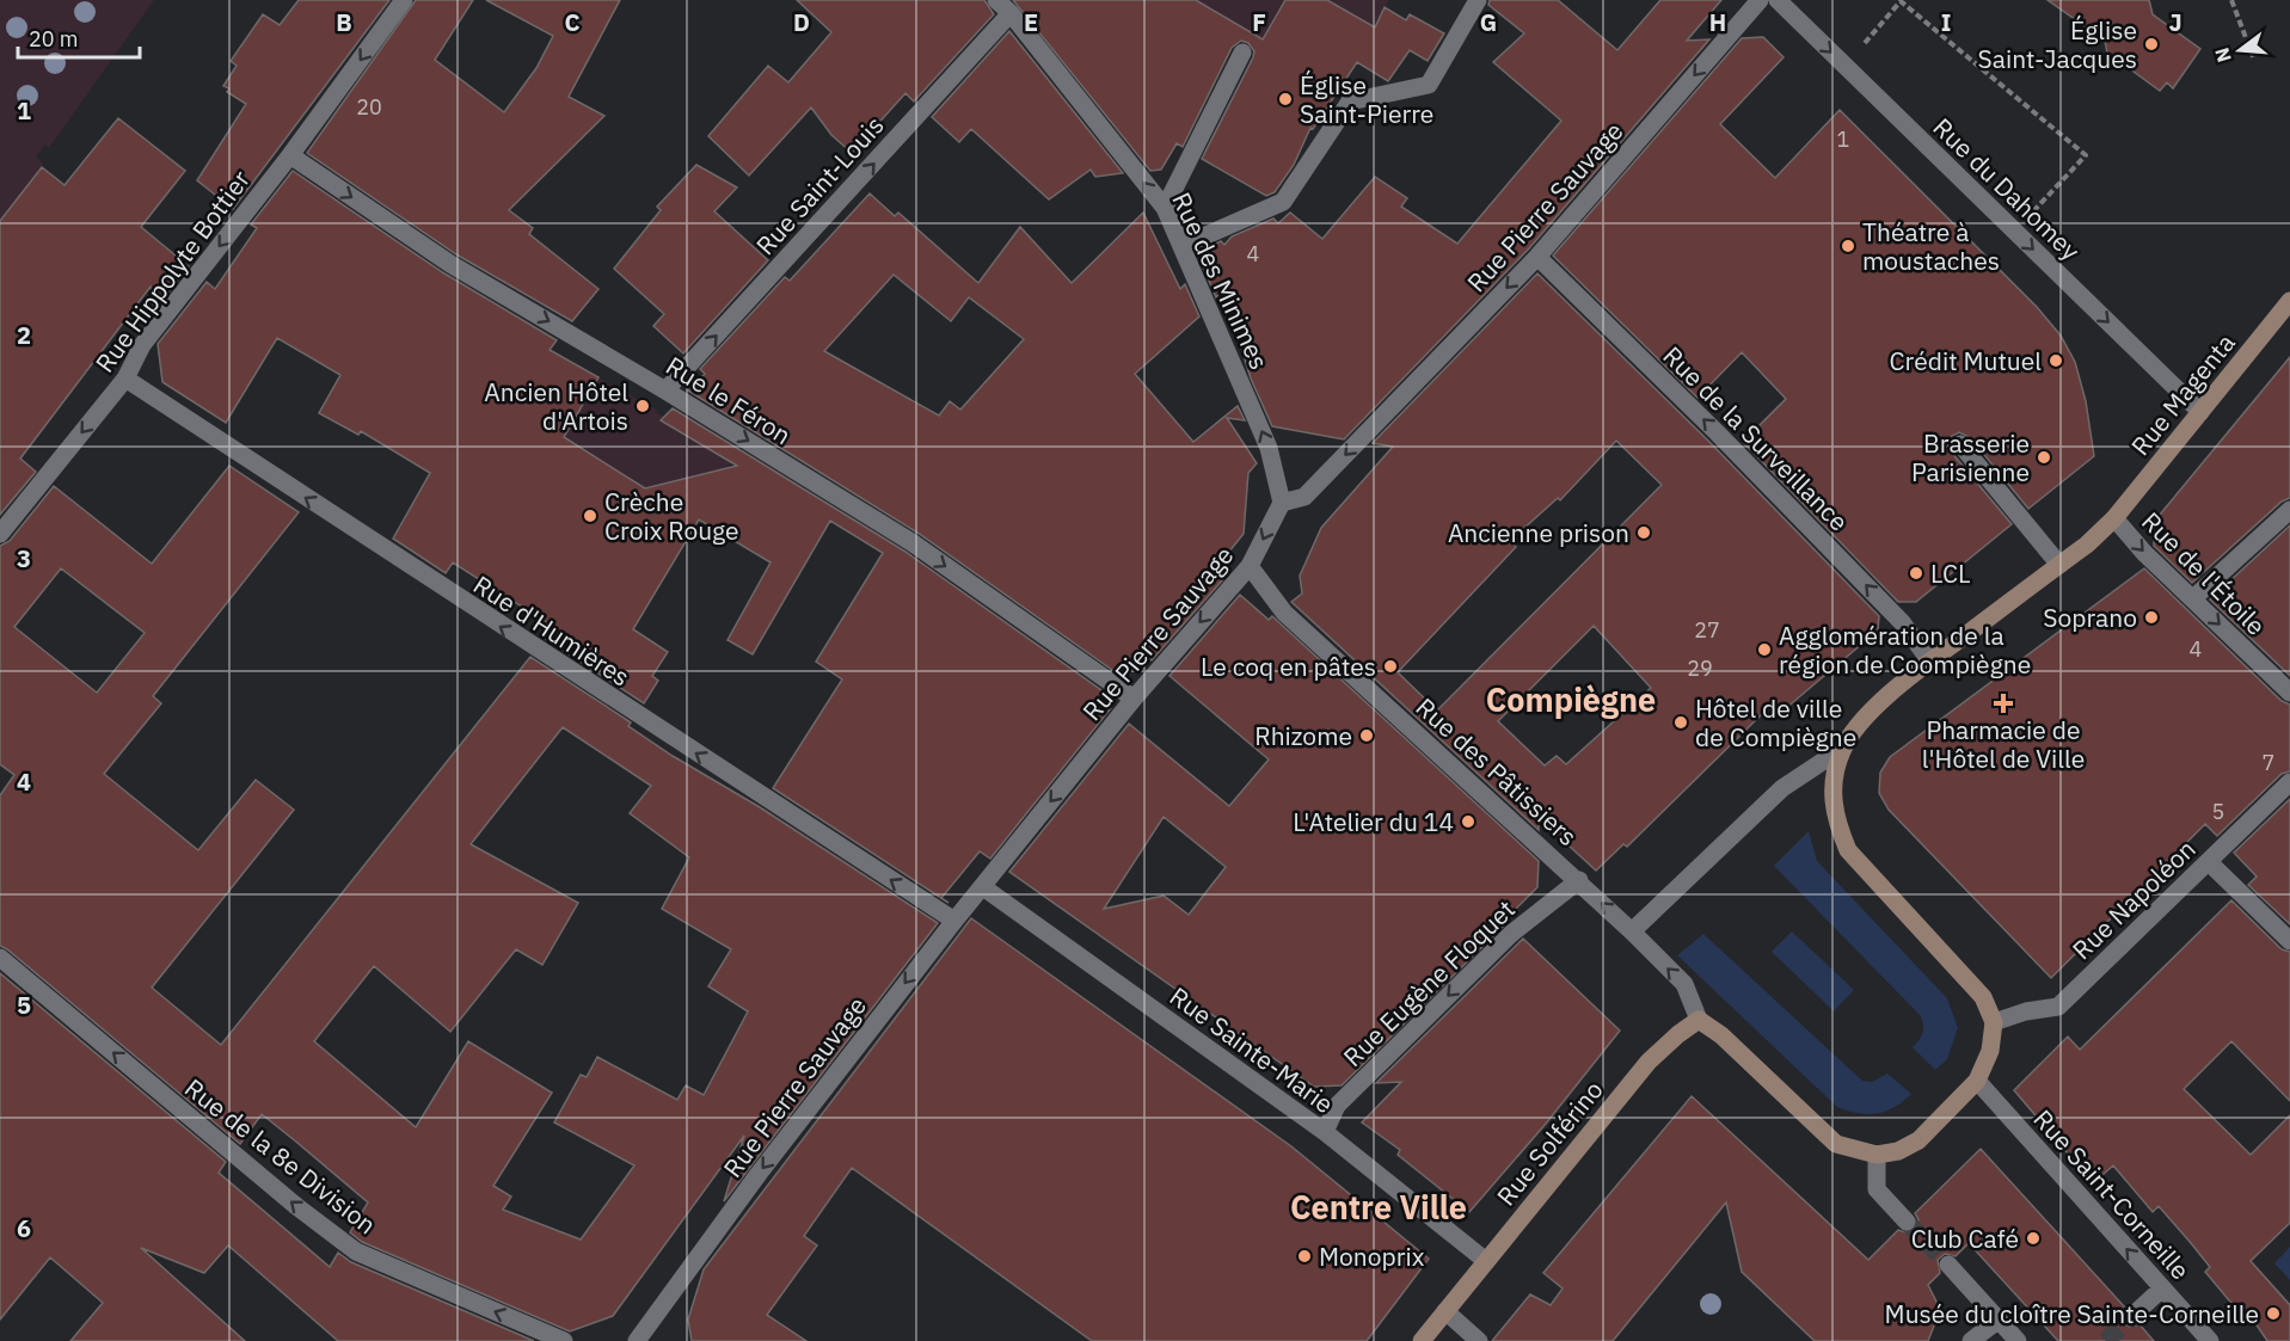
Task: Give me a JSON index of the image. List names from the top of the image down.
{
  "streets": {
    "main road": ["Rue Magenta", "Rue Solférino"],
    "street": [
      "Rue Saint-Louis",
      "Rue du Dahomey",
      "Rue Pierre Sauvage",
      "Rue Hippolyte Bottier",
      "Rue des Minimes",
      "Rue le Féron",
      "Rue de la Surveillance",
      "Rue de l'Étoile",
      "Rue d'Humières",
      "Rue des Pâtissiers",
      "Rue Napoléon",
      "Rue Eugène Floquet",
      "Rue Sainte-Marie",
      "Rue de la 8e Division",
      "Rue Saint-Corneille"
    ]
  },
  "crossings": [
    ["Rue Saint-Louis", "Rue des Minimes"],
    ["Rue Saint-Louis", "Rue le Féron"],
    ["Rue du Dahomey", "Rue Magenta"],
    ["Rue Pierre Sauvage", "Rue des Minimes"],
    ["Rue Pierre Sauvage", "Rue le Féron"],
    ["Rue Pierre Sauvage", "Rue de la Surveillance"],
    ["Rue Pierre Sauvage", "Rue d'Humières"],
    ["Rue Pierre Sauvage", "Rue des Pâtissiers"],
    ["Rue Pierre Sauvage", "Rue Sainte-Marie"],
    ["Rue Hippolyte Bottier", "Rue le Féron"],
    ["Rue Hippolyte Bottier", "Rue d'Humières"],
    ["Rue Magenta", "Rue de la Surveillance"],
    ["Rue Magenta", "Rue de l'Étoile"],
    ["Rue des Pâtissiers", "Rue Eugène Floquet"],
    ["Rue des Pâtissiers", "Rue Solférino"],
    ["Rue Eugène Floquet", "Rue Sainte-Marie"],
    ["Rue Sainte-Marie", "Rue Solférino"]
  ],
  "one_way": [
    "Rue Saint-Louis",
    "Rue du Dahomey",
    "Rue Pierre Sauvage",
    "Rue Hippolyte Bottier",
    "Rue des Minimes",
    "Rue le Féron",
    "Rue de la Surveillance",
    "Rue de l'Étoile",
    "Rue d'Humières",
    "Rue Eugène Floquet",
    "Rue de la 8e Division"
  ],
  "districts": ["Compiègne", "Centre Ville"],
  "places": {
    "other": [
      "Église Saint-Jacques",
      "Église Saint-Pierre",
      "Théatre à moustaches",
      "Crédit Mutuel",
      "Ancien Hôtel d'Artois",
      "Brasserie Parisienne",
      "Crèche Croix Rouge",
      "Ancienne prison",
      "LCL",
      "Soprano",
      "Agglomération de la région de Coompiègne",
      "Le coq en pâtes",
      "Hôtel de ville de Compiègne",
      "Rhizome",
      "L'Atelier du 14",
      "Club Café",
      "Monoprix",
      "Musée du cloître Sainte-Corneille"
    ],
    "health": ["Pharmacie de l'Hôtel de Ville"]
  },
  "house_numbers": [
    "20",
    "1",
    "4",
    "27",
    "4",
    "29",
    "7",
    "5"
  ],
  "scale_bar": "20 m",
  "north": "left",
  "grid": {
    "columns": [
      "B",
      "C",
      "D",
      "E",
      "F",
      "G",
      "H",
      "I",
      "J"
    ],
    "rows": [
      "1",
      "2",
      "3",
      "4",
      "5",
      "6"
    ]
  }
}
